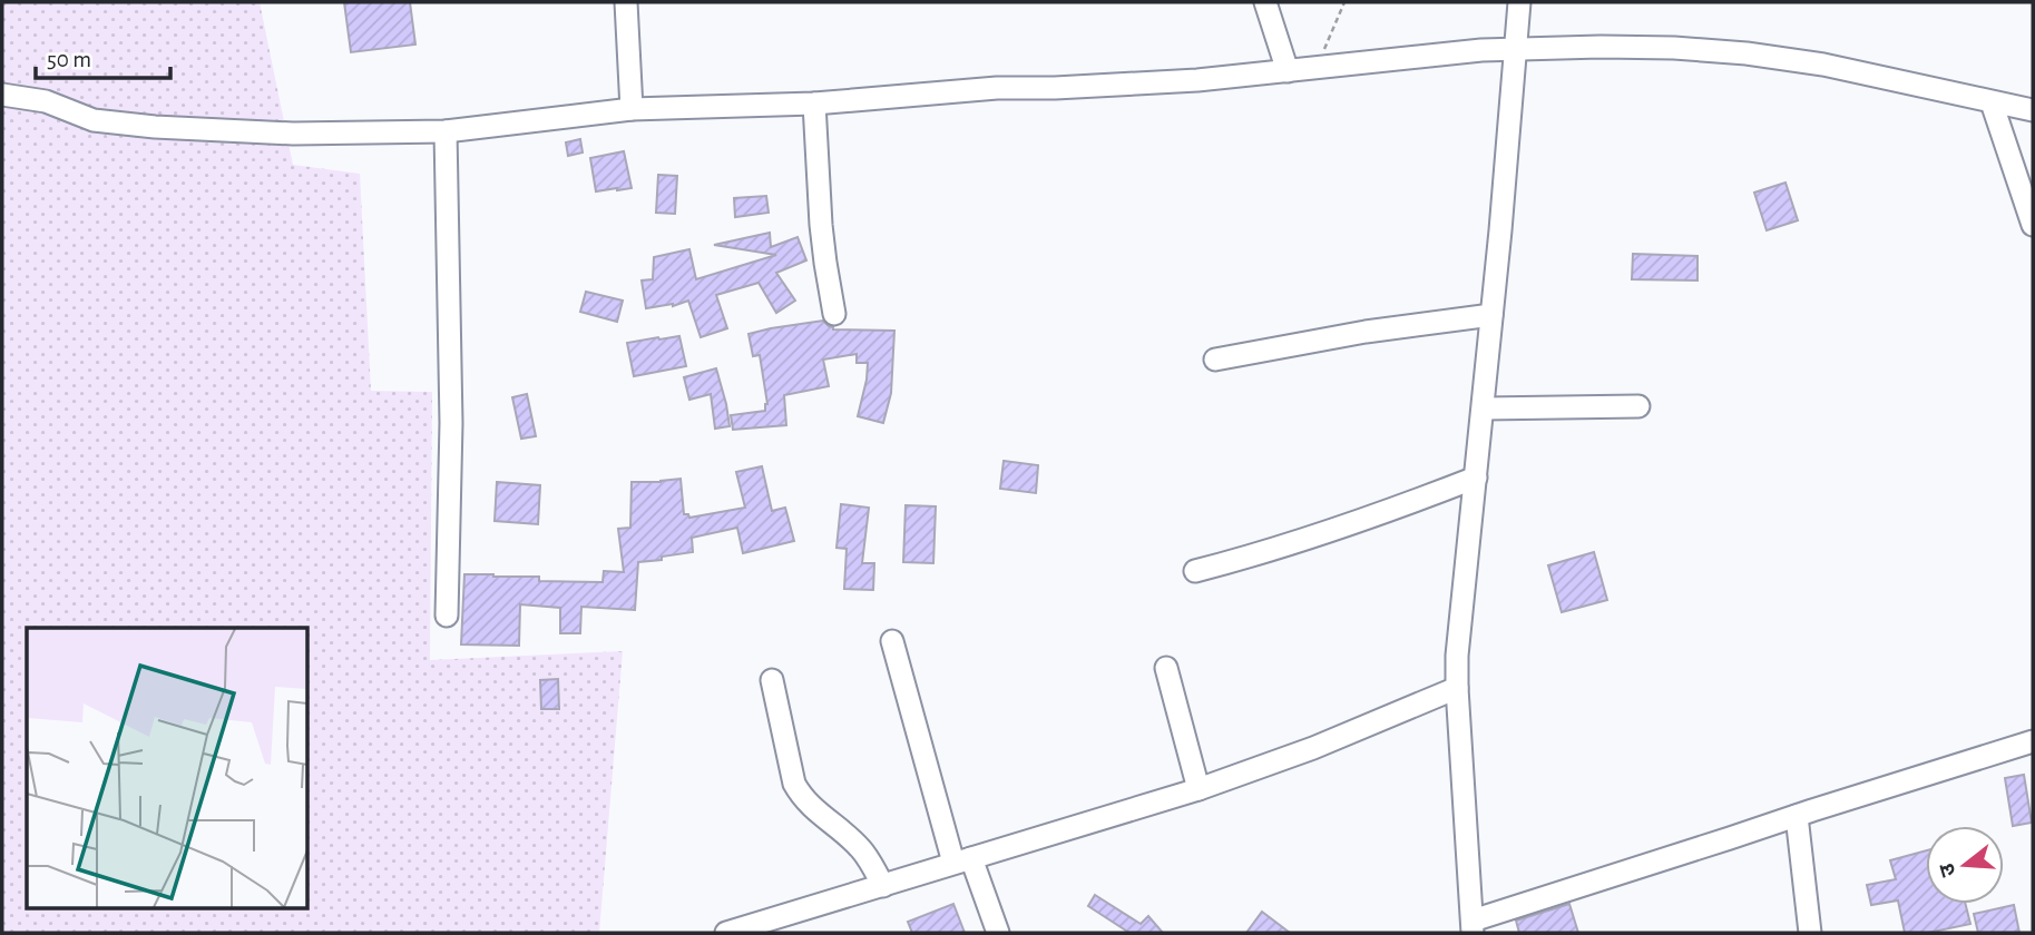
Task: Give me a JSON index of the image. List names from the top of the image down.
{
  "scale_bar": "50 m",
  "north": "left"
}
